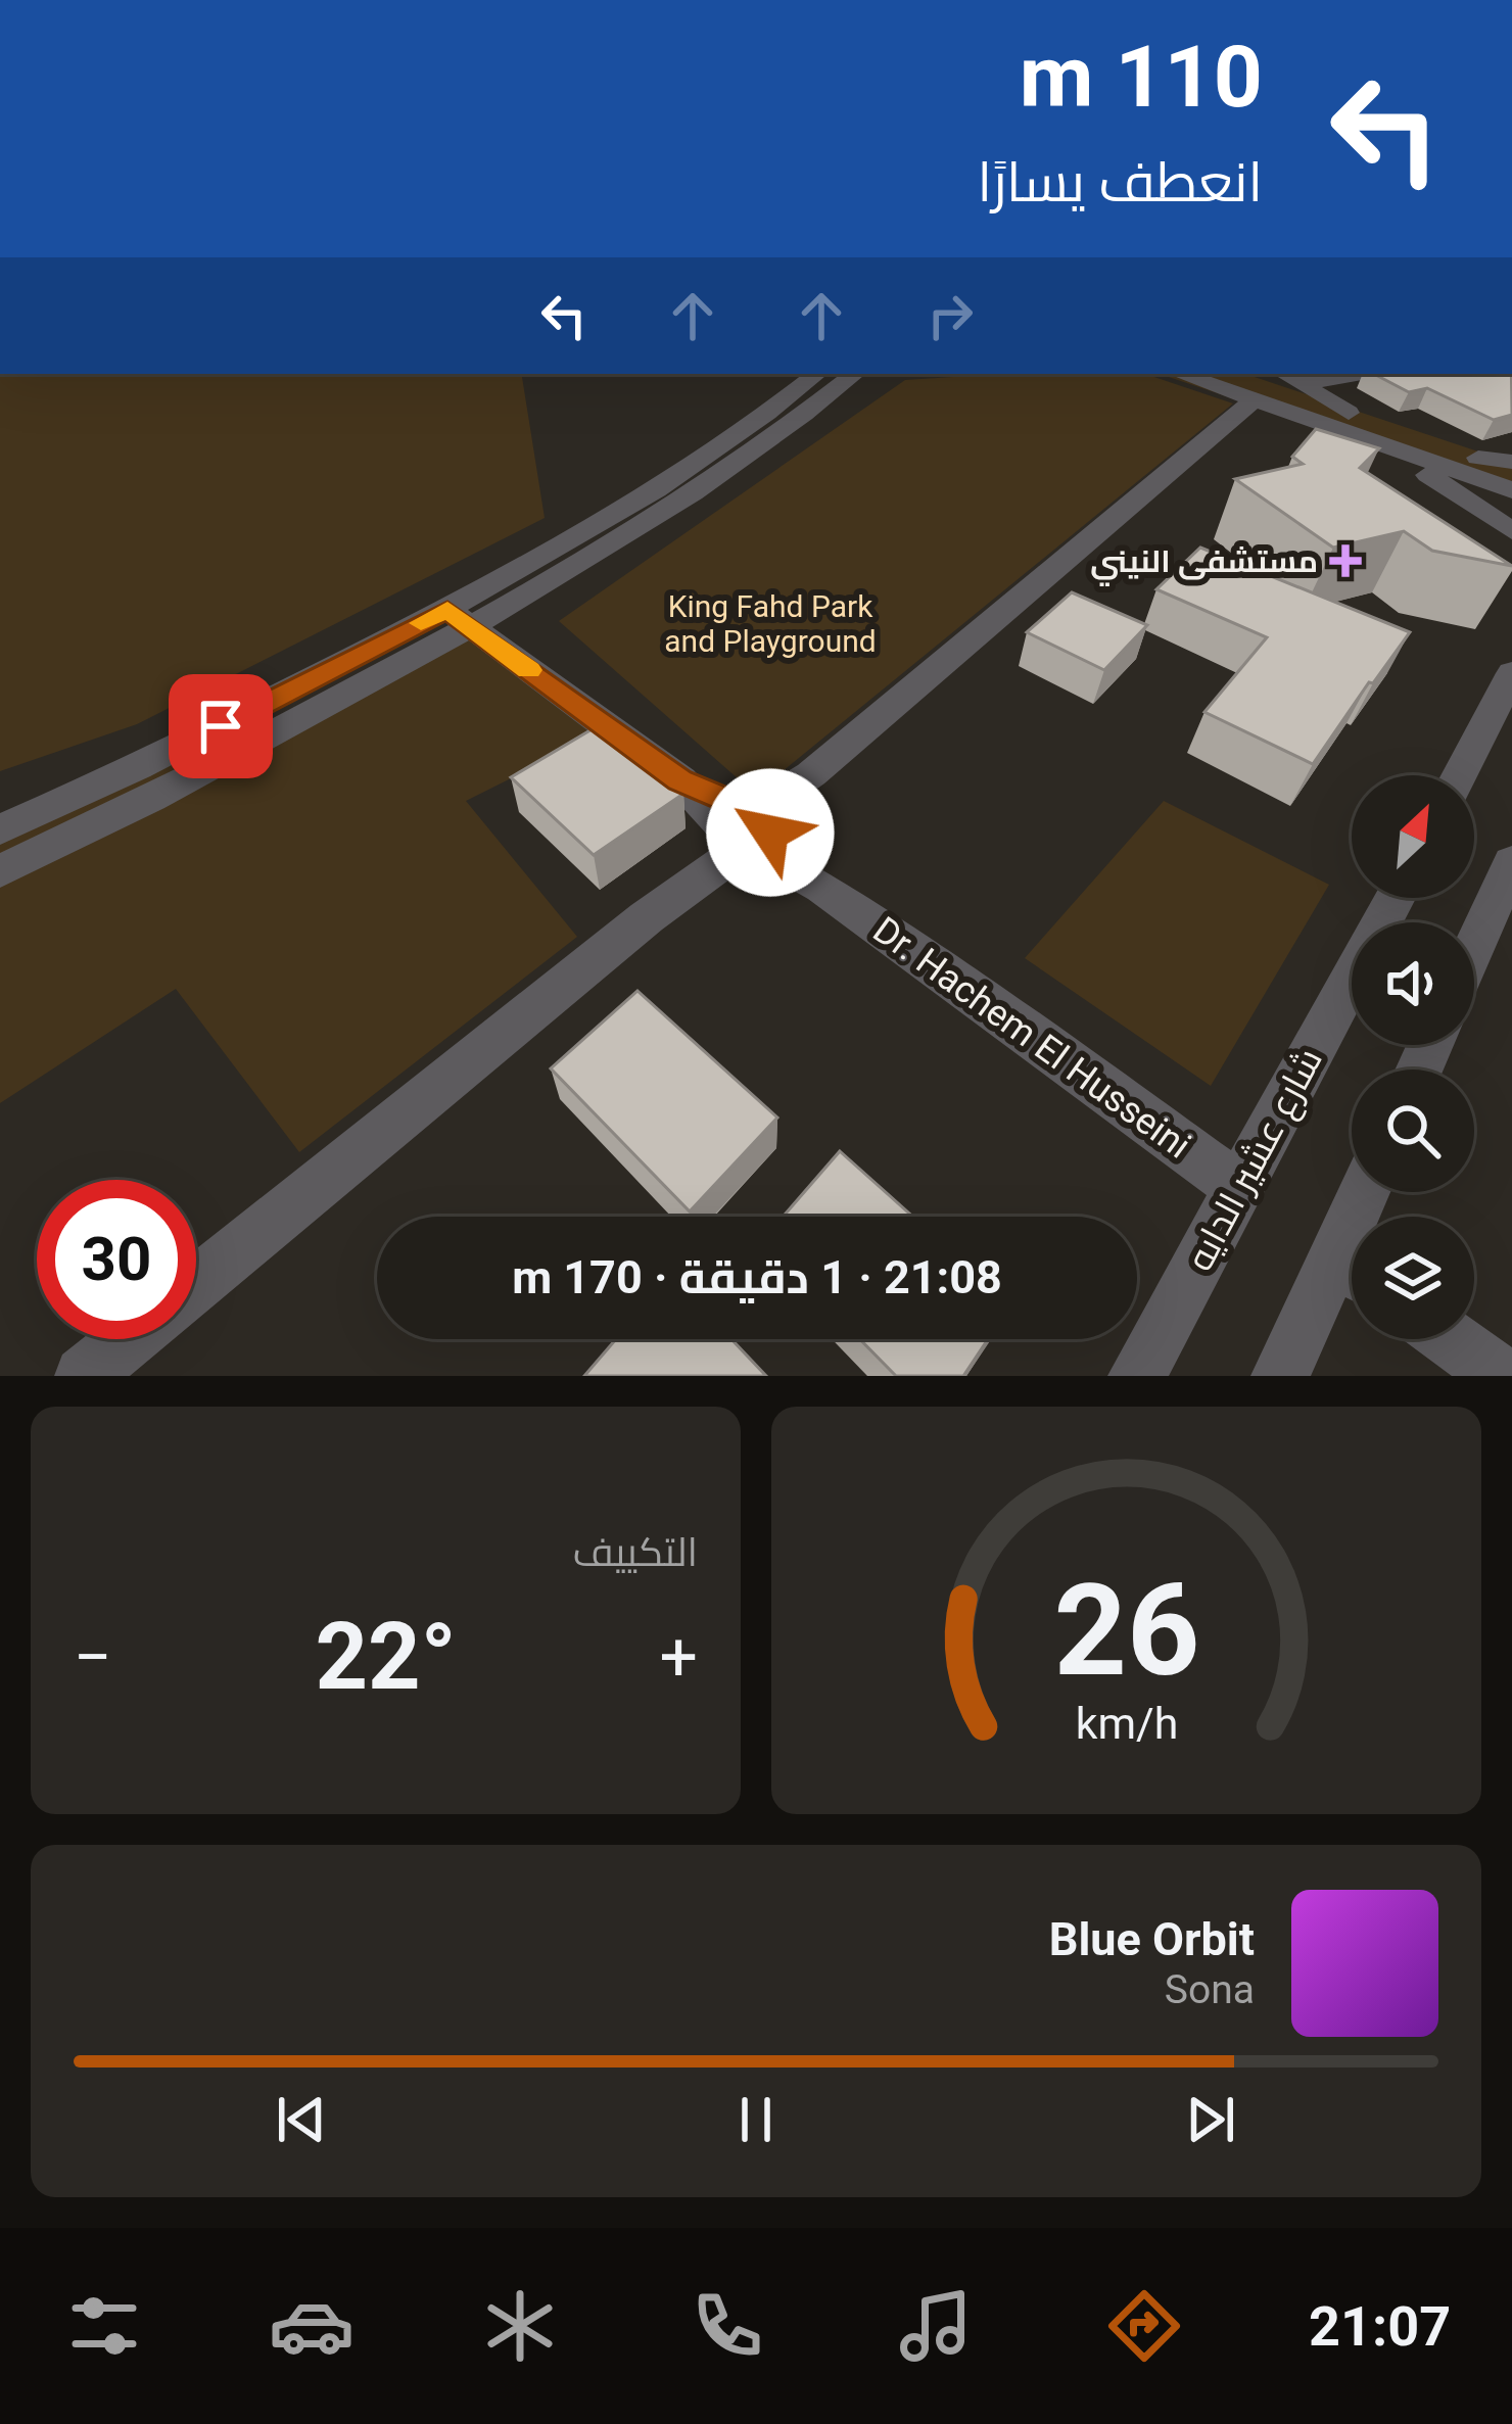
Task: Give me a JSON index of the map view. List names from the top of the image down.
{
  "streets": {
    "street": ["Dr. Hachem El Husseini", "شارع عشير الدايه"]
  },
  "crossings": [
    ["Dr. Hachem El Husseini", "شارع عشير الدايه"]
  ],
  "parks": ["King Fahd Park and Playground"],
  "places": {
    "health": ["مستشفى النيني"]
  },
  "north": "top right",
  "page": {
    "turn": ["110 m", "انعطف يسارًا"],
    "limit": "30",
    "trip": "21:08 · 1 دقيقة · 170 m",
    "tile": "التكييف",
    "heat": ["−", "22°", "+"],
    "song": ["Blue Orbit", "Sona"],
    "tabs": "21:07",
    "gauge": ["26", "km/h"]
  }
}
